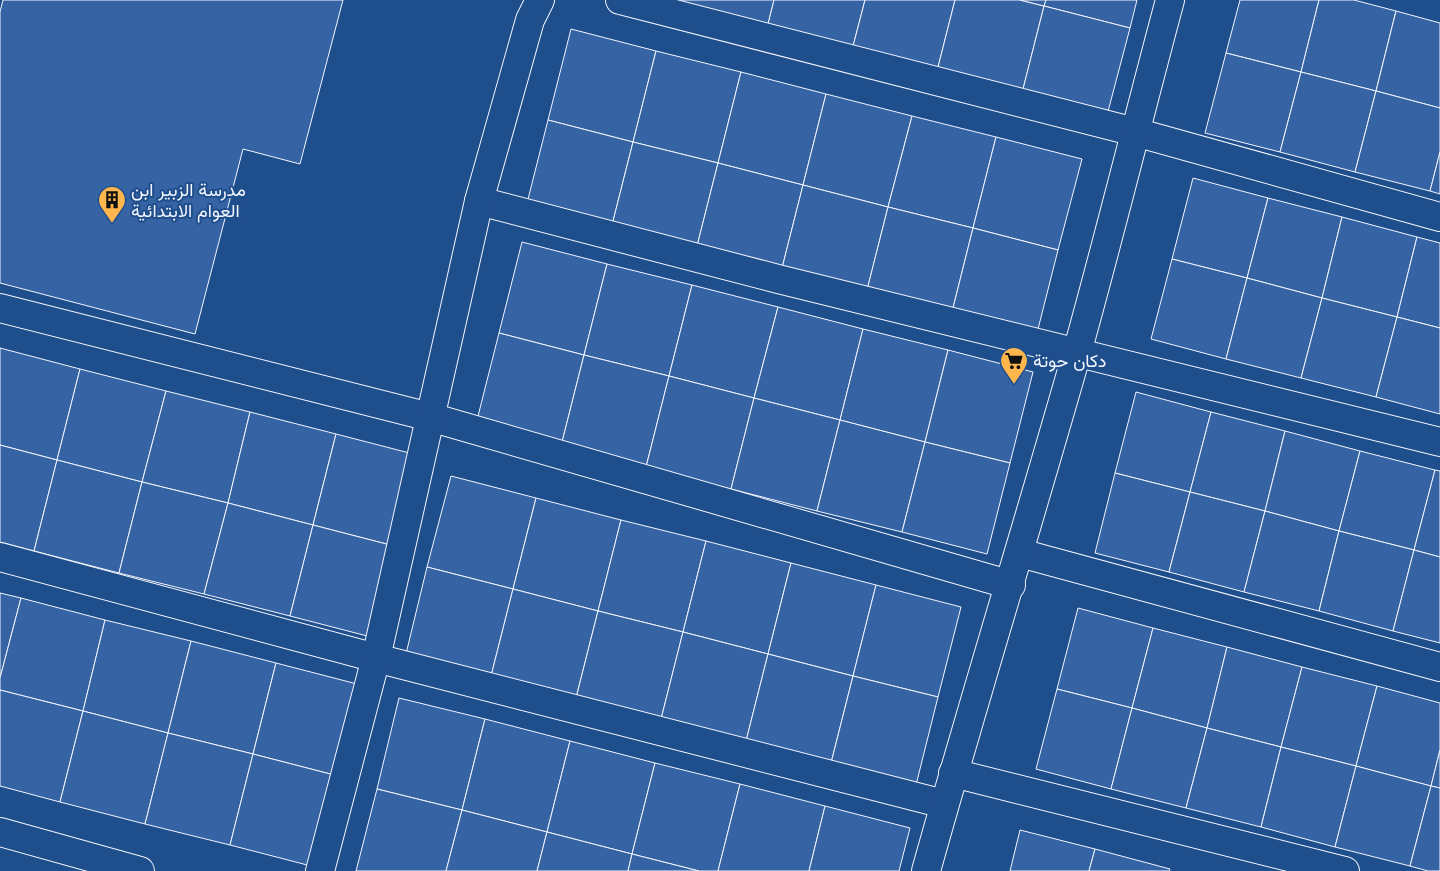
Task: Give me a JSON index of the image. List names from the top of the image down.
{
  "places": {
    "building": ["مدرسة الزبير ابن العوام الابتدائية"],
    "supermarket": ["دكان حوتة"]
  }
}
